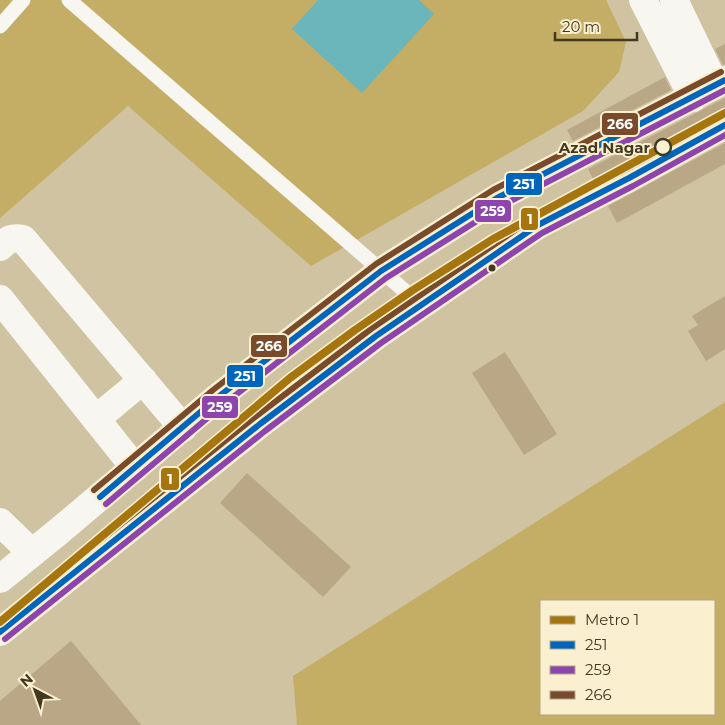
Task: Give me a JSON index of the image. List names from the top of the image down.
{
  "places": ["Azad Nagar"],
  "lines": [
    "transit line 266",
    "transit line 251",
    "transit line 259",
    "metro line 1"
  ],
  "legend": [
    "Metro 1",
    "251",
    "259",
    "266"
  ],
  "scale_bar": "20 m",
  "north": "top left"
}
